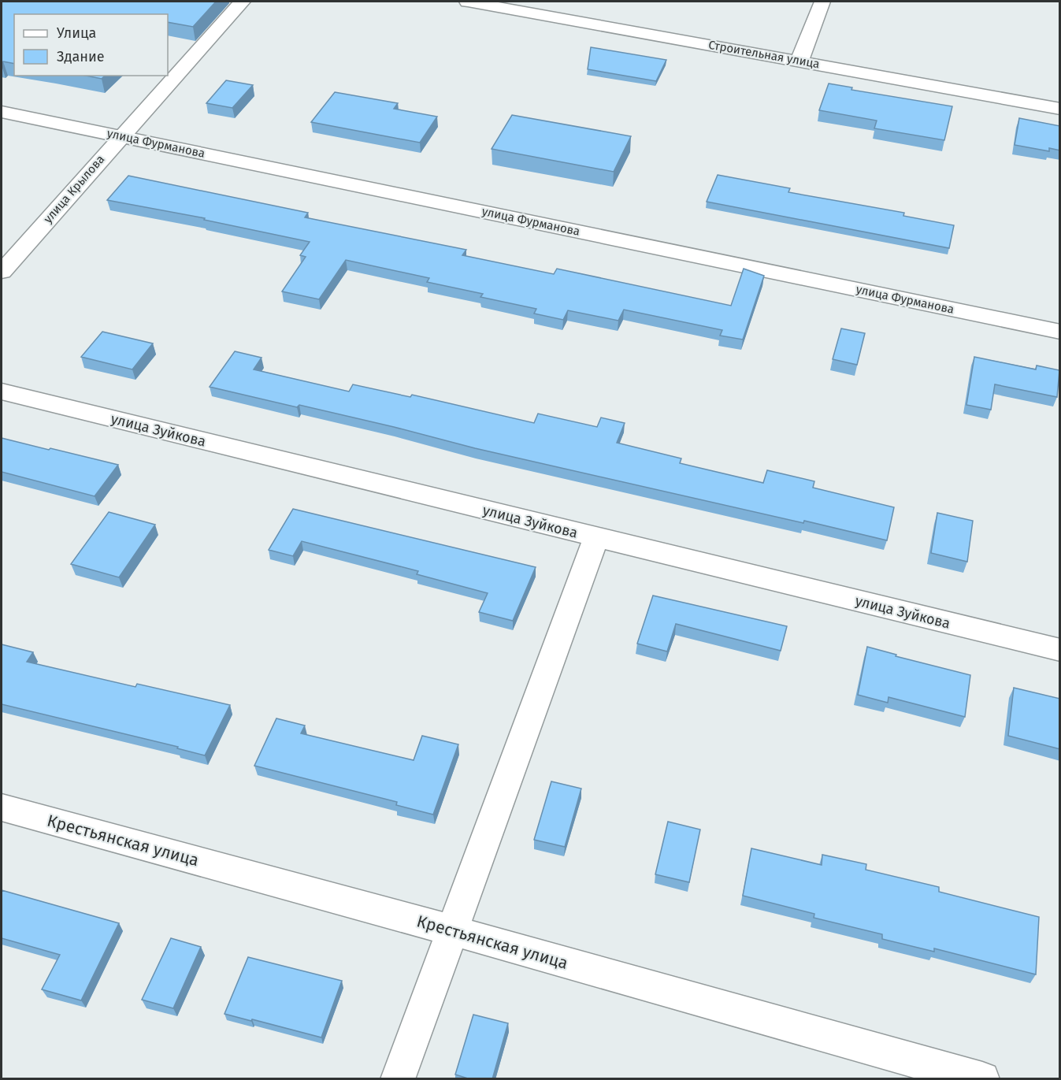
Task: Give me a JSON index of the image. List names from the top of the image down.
{
  "streets": {
    "street": [
      "Строительная улица",
      "улица Фурманова",
      "улица Крылова",
      "улица Зуйкова",
      "Крестьянская улица"
    ]
  },
  "crossings": [
    ["улица Фурманова", "улица Крылова"]
  ],
  "legend": ["Улица", "Здание"]
}
